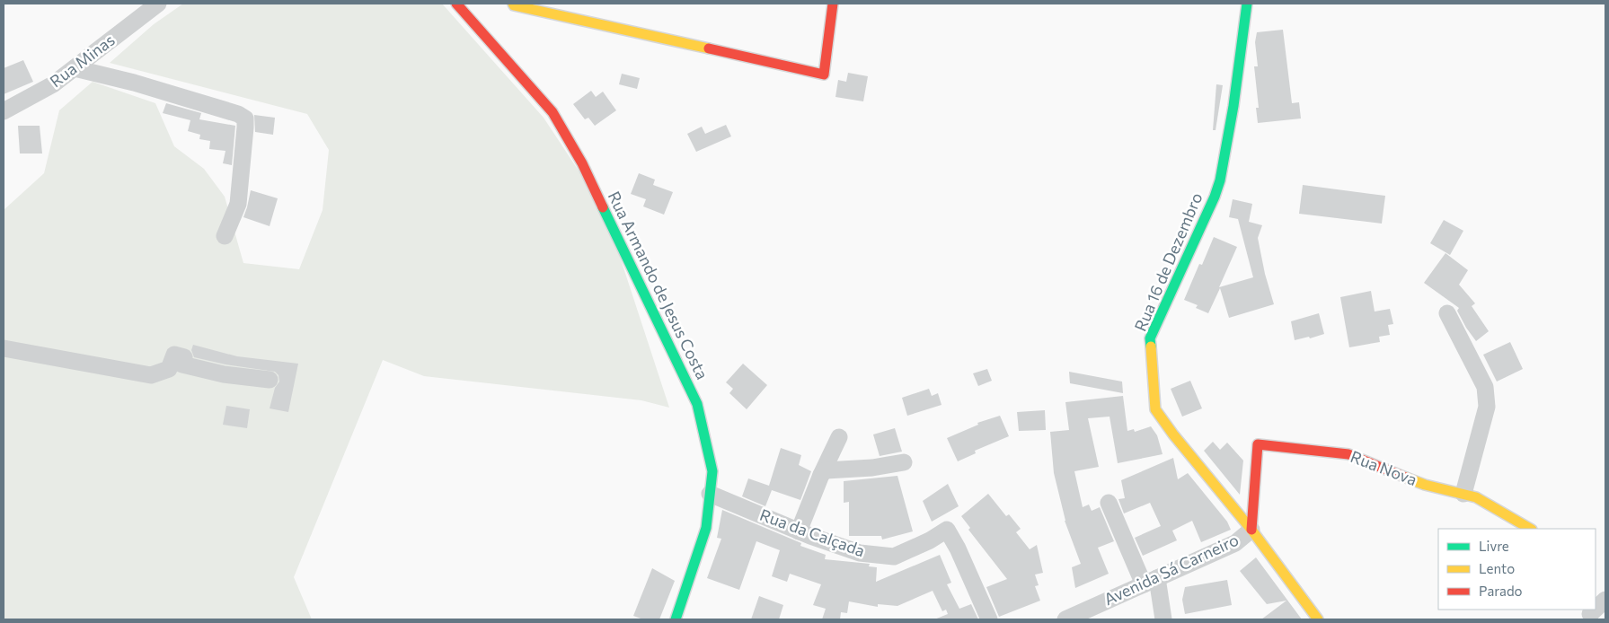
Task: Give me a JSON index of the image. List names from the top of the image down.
{
  "streets": {
    "street": [
      "Rua Minas",
      "Rua 16 de Dezembro",
      "Rua Armando de Jesus Costa",
      "Rua Nova",
      "Rua da Calçada",
      "Avenida Sá Carneiro"
    ]
  },
  "crossings": [
    ["Rua 16 de Dezembro", "Rua Nova"],
    ["Rua 16 de Dezembro", "Avenida Sá Carneiro"],
    ["Rua Armando de Jesus Costa", "Rua da Calçada"],
    ["Rua Nova", "Avenida Sá Carneiro"]
  ],
  "legend": ["Livre", "Lento", "Parado"]
}
